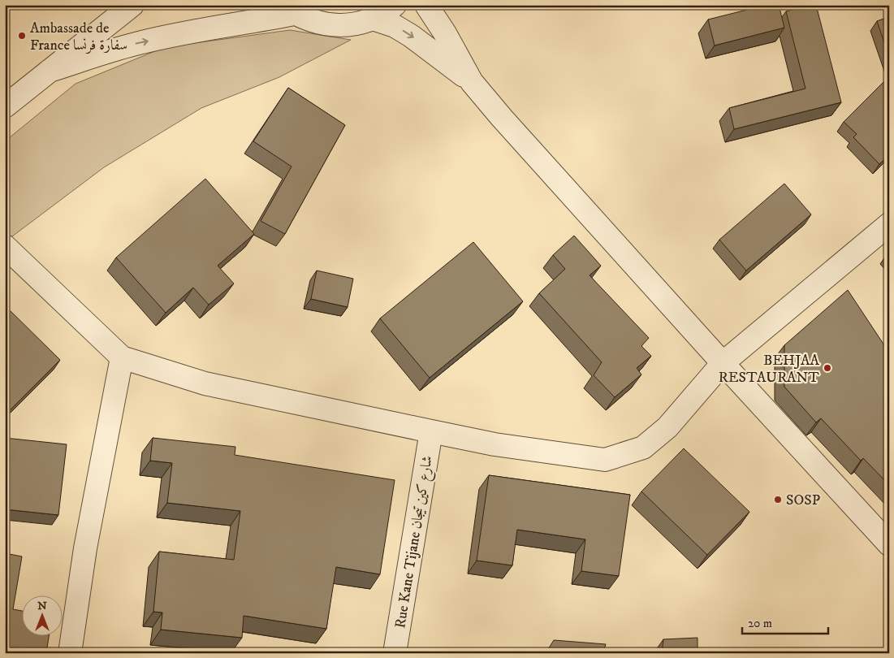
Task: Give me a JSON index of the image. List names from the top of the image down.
{
  "streets": {
    "street": ["Rue Kane Tijane شارع كين تيجان"]
  },
  "places": ["Ambassade de France سفارة فرنسا", "BEHJAA RESTAURANT", "SOSP"],
  "scale_bar": "20 m",
  "north": "top"
}
